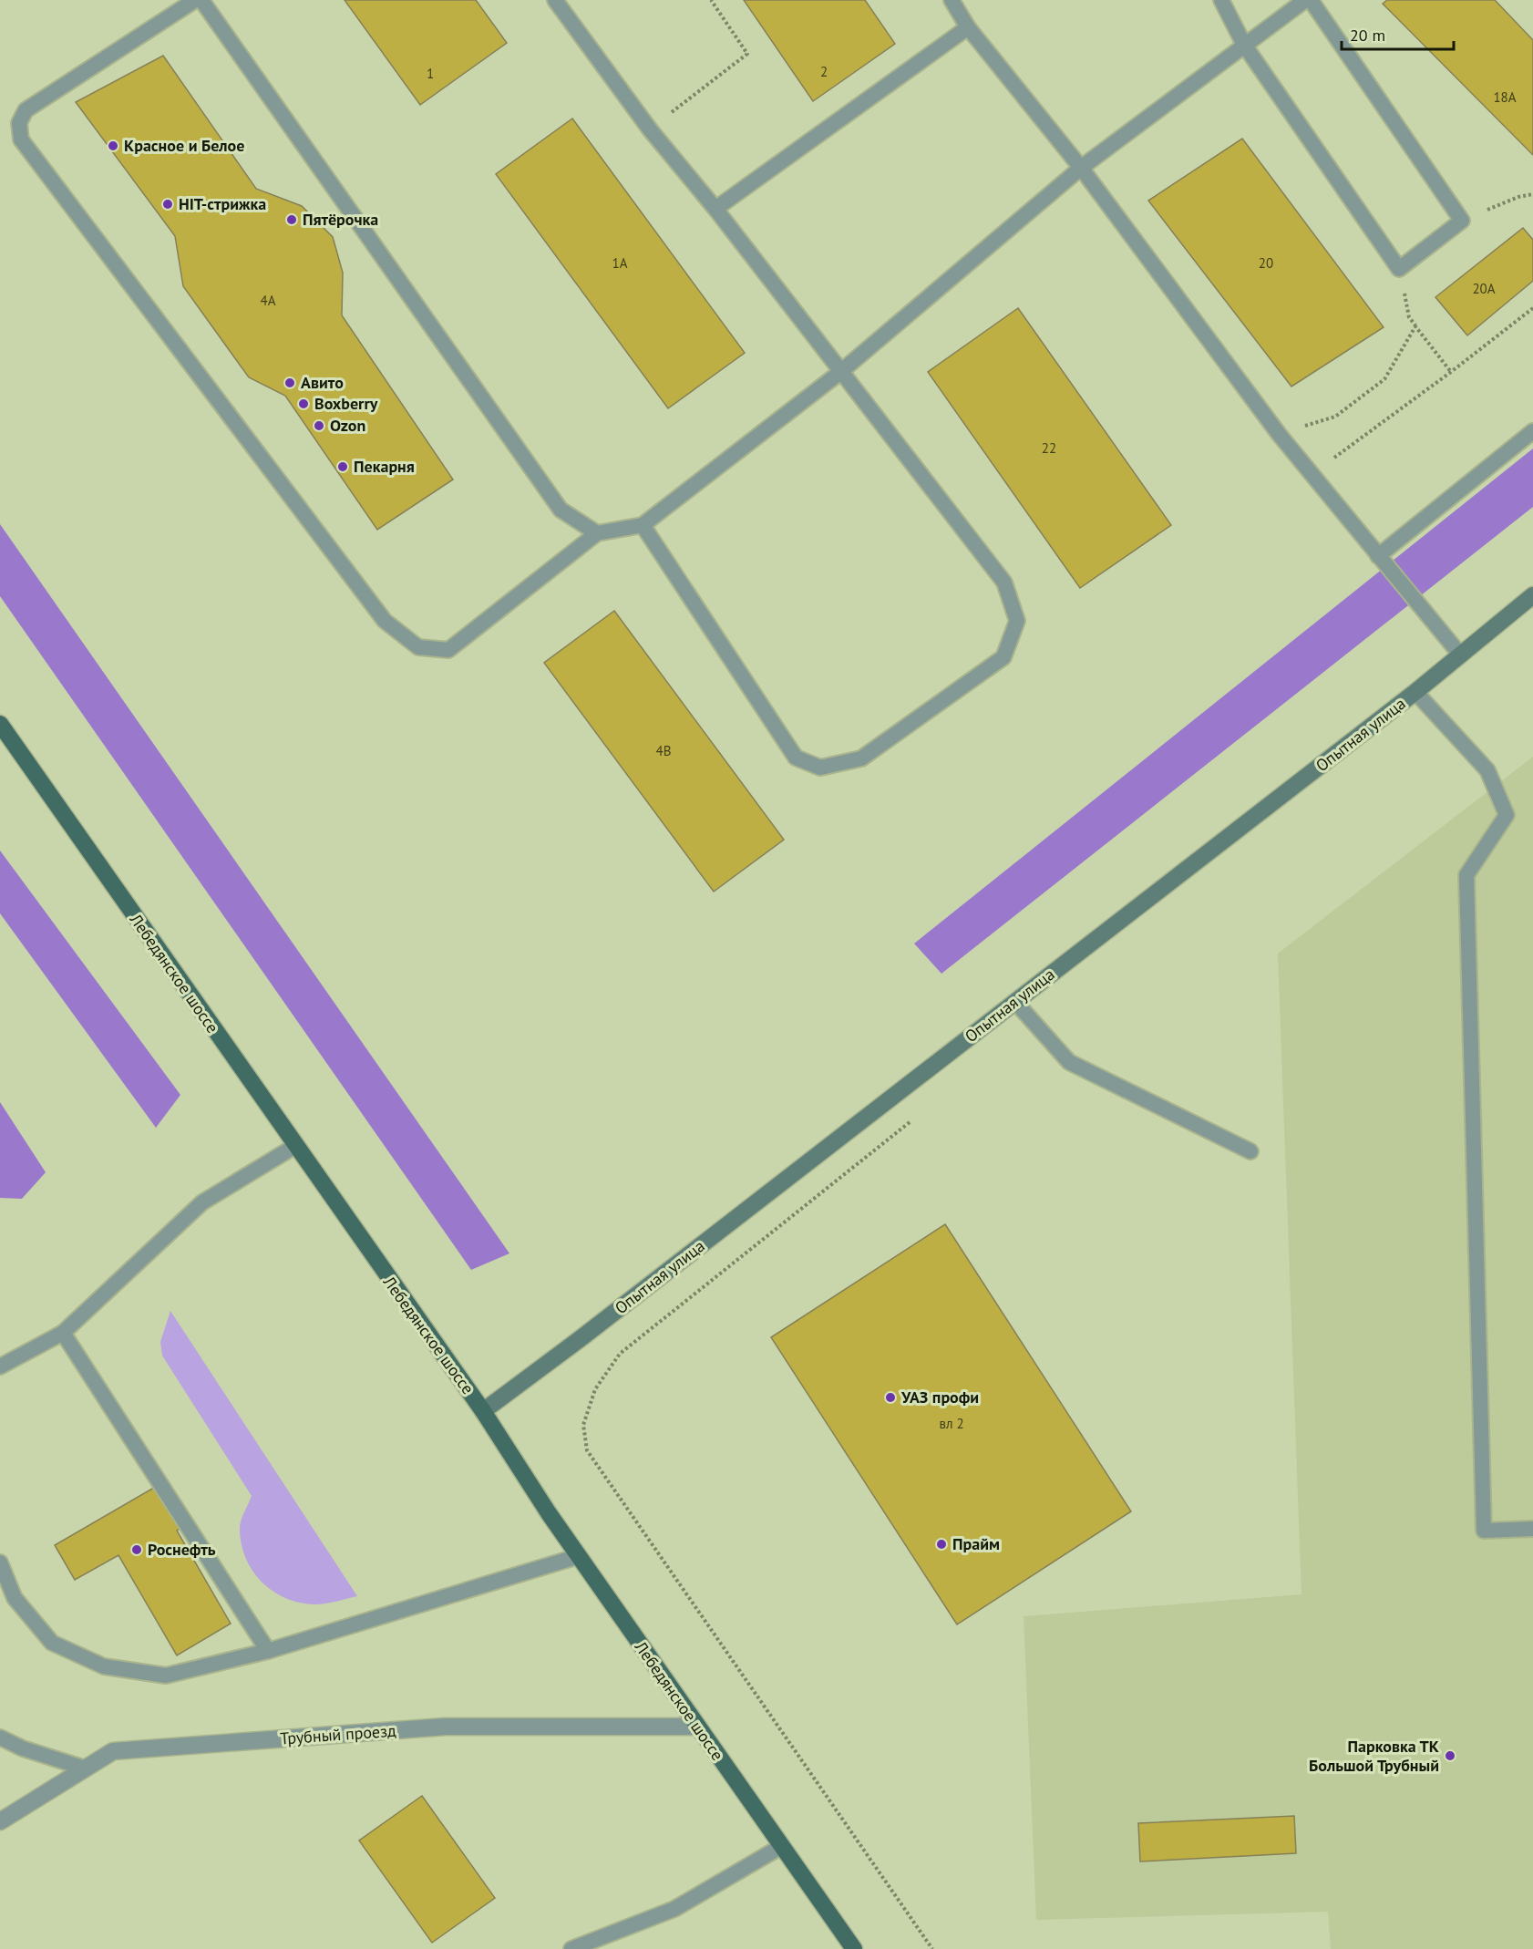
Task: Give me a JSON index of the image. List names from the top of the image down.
{
  "streets": {
    "main road": ["Лебедянское шоссе"],
    "street": ["Опытная улица", "Трубный проезд"]
  },
  "crossings": [
    ["Опытная улица", "Лебедянское шоссе"],
    ["Лебедянское шоссе", "Трубный проезд"]
  ],
  "places": [
    "Красное и Белое",
    "HIT-стрижка",
    "Пятёрочка",
    "Авито",
    "Boxberry",
    "Ozon",
    "Пекарня",
    "УАЗ профи",
    "Прайм",
    "Роснефть",
    "Парковка ТК Большой Трубный"
  ],
  "house_numbers": [
    "2",
    "1",
    "18А",
    "1А",
    "20",
    "20А",
    "4А",
    "22",
    "4В",
    "вл 2"
  ],
  "scale_bar": "20 m"
}
